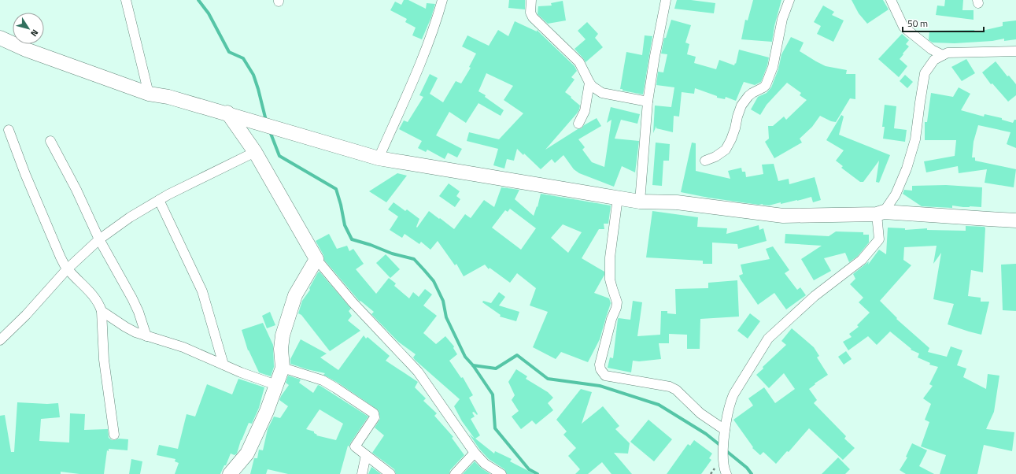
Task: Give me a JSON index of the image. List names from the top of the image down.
{
  "scale_bar": "50 m",
  "north": "bottom right"
}
